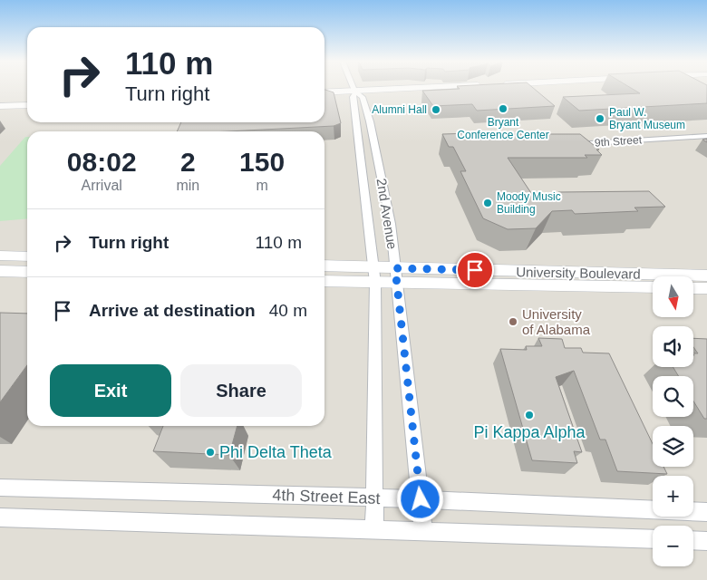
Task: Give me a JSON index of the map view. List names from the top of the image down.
{
  "streets": {
    "main road": ["University Boulevard"],
    "street": ["9th Street", "2nd Avenue", "4th Street East"]
  },
  "crossings": [
    ["2nd Avenue", "University Boulevard"],
    ["2nd Avenue", "4th Street East"]
  ],
  "places": [
    "Bryant Conference Center",
    "Alumni Hall",
    "Paul W. Bryant Museum",
    "Moody Music Building",
    "University of Alabama",
    "Pi Kappa Alpha",
    "Phi Delta Theta"
  ],
  "north": "bottom",
  "page": {
    "turn": ["110 m", "Turn right"],
    "eta": [
      "08:02",
      "Arrival",
      "2",
      "min",
      "150",
      "m"
    ],
    "list": [
      {
        "name": "Turn right",
        "value": "110 m"
      },
      {
        "name": "Arrive at destination",
        "value": "40 m"
      }
    ],
    "map_buttons": ["+", "−"],
    "buttons": ["Exit", "Share"]
  }
}
